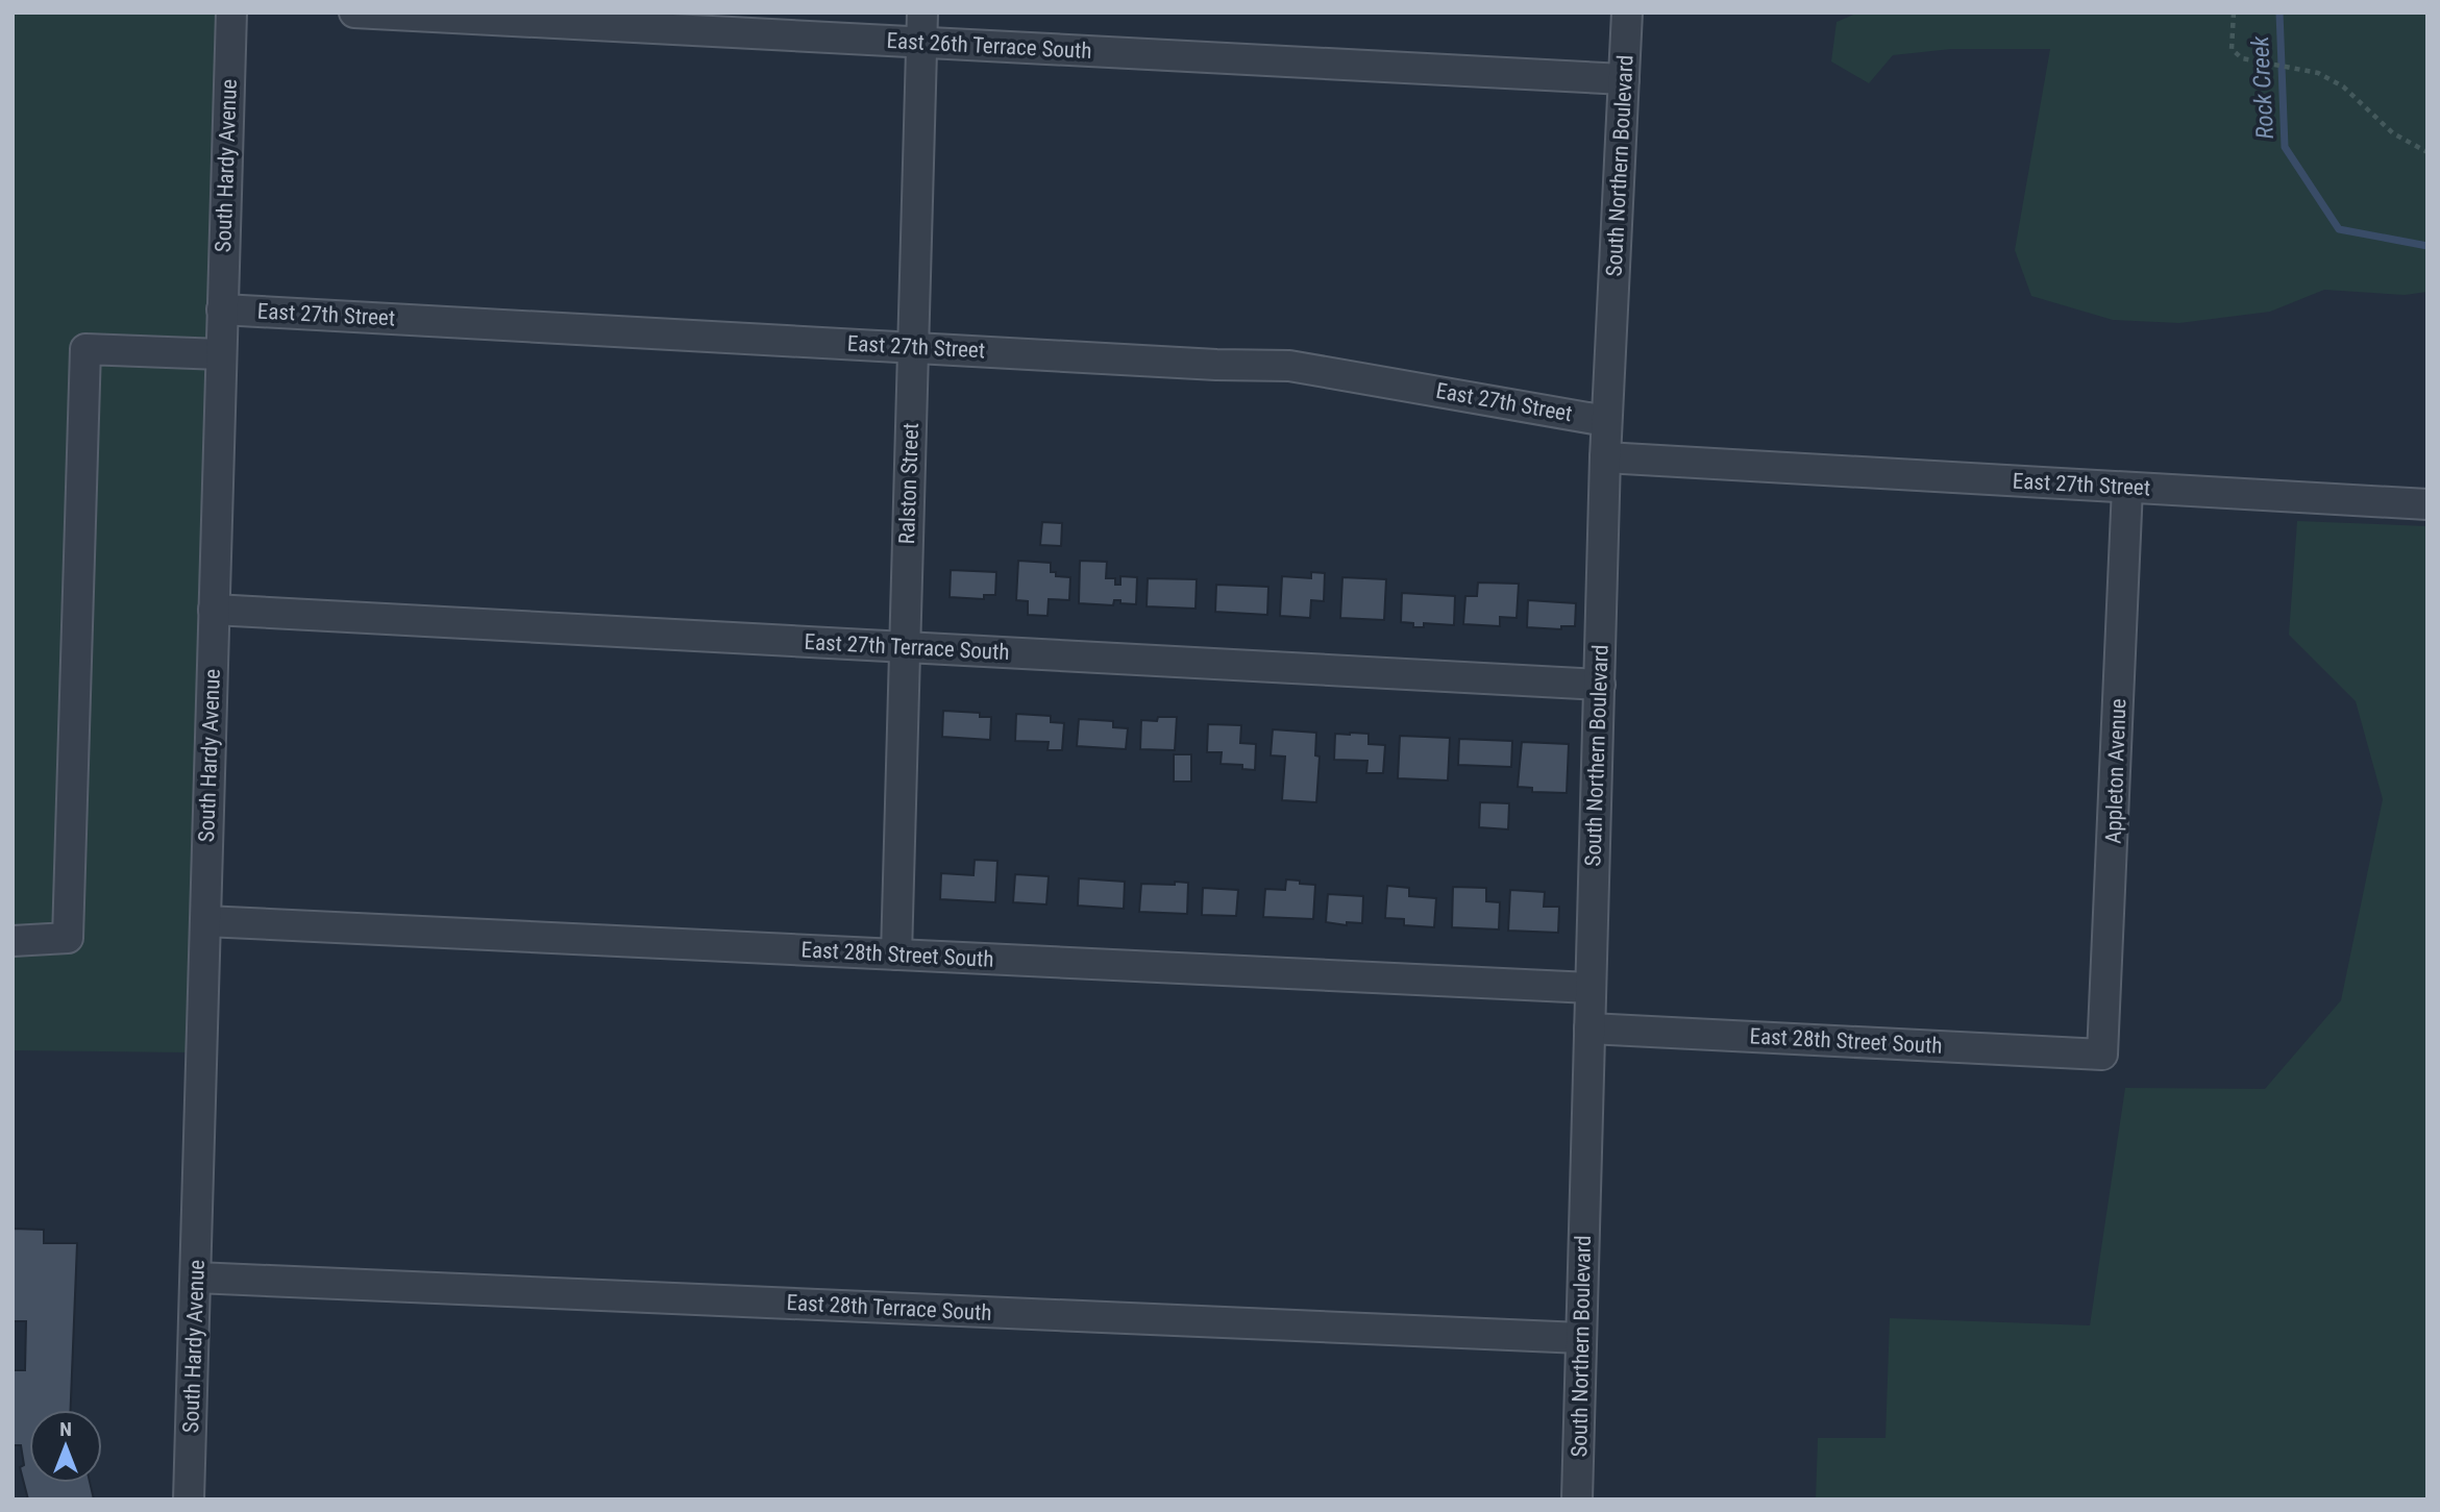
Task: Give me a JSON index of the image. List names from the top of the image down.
{
  "streets": {
    "street": [
      "East 26th Terrace South",
      "South Hardy Avenue",
      "South Northern Boulevard",
      "East 27th Street",
      "Ralston Street",
      "East 27th Terrace South",
      "Appleton Avenue",
      "East 28th Street South",
      "East 28th Terrace South"
    ]
  },
  "crossings": [
    ["East 26th Terrace South", "South Northern Boulevard"],
    ["East 26th Terrace South", "Ralston Street"],
    ["South Hardy Avenue", "East 27th Street"],
    ["South Hardy Avenue", "East 27th Terrace South"],
    ["South Hardy Avenue", "East 28th Street South"],
    ["South Hardy Avenue", "East 28th Terrace South"],
    ["South Northern Boulevard", "East 27th Street"],
    ["South Northern Boulevard", "East 27th Terrace South"],
    ["South Northern Boulevard", "East 28th Street South"],
    ["South Northern Boulevard", "East 28th Terrace South"],
    ["East 27th Street", "Ralston Street"],
    ["East 27th Street", "Appleton Avenue"],
    ["Ralston Street", "East 27th Terrace South"],
    ["Ralston Street", "East 28th Street South"],
    ["Appleton Avenue", "East 28th Street South"]
  ],
  "water": ["Rock Creek"],
  "north": "top"
}
